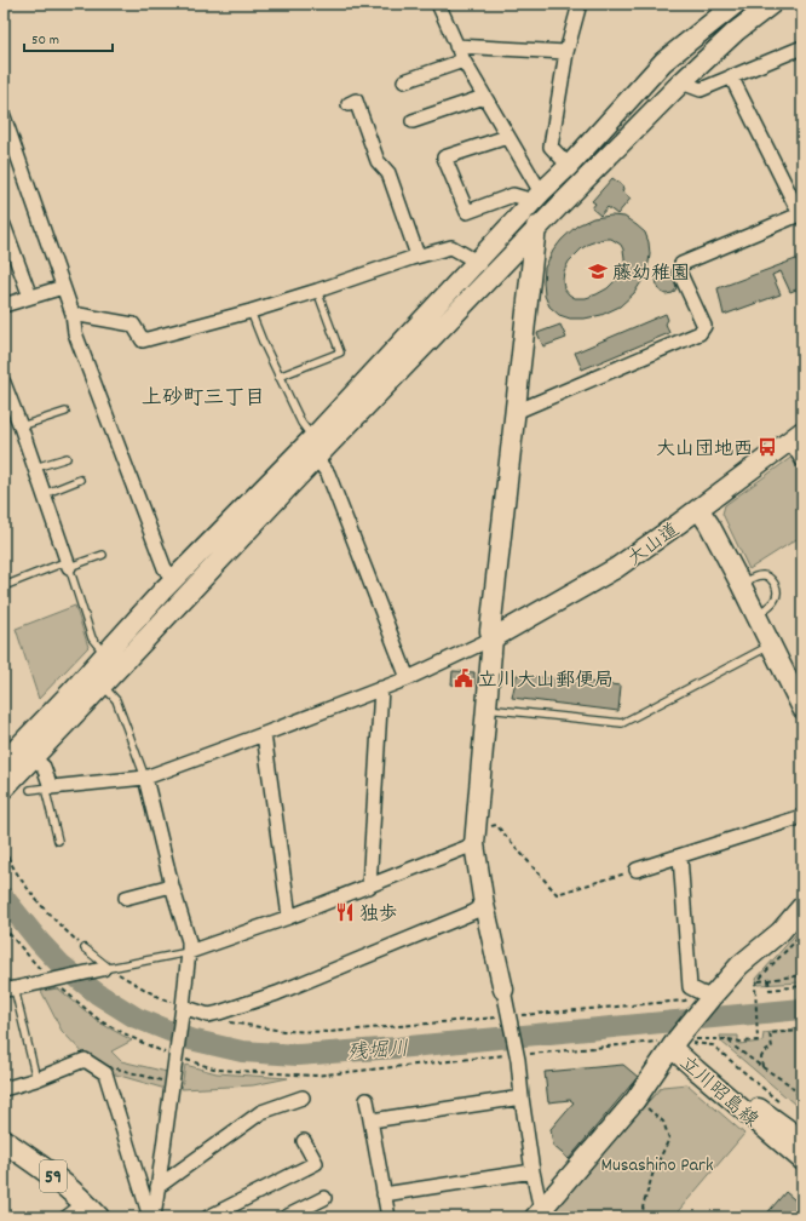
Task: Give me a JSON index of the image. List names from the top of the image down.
{
  "streets": {
    "main road": ["59"],
    "street": ["大山道", "立川昭島線"]
  },
  "districts": ["上砂町三丁目"],
  "water": ["残堀川"],
  "parks": ["Musashino Park"],
  "places": {
    "school or university": ["藤幼稚園"],
    "bus stop": ["大山団地西"],
    "public building": ["立川大山郵便局"],
    "restaurant": ["独歩"]
  },
  "scale_bar": "50 m"
}
